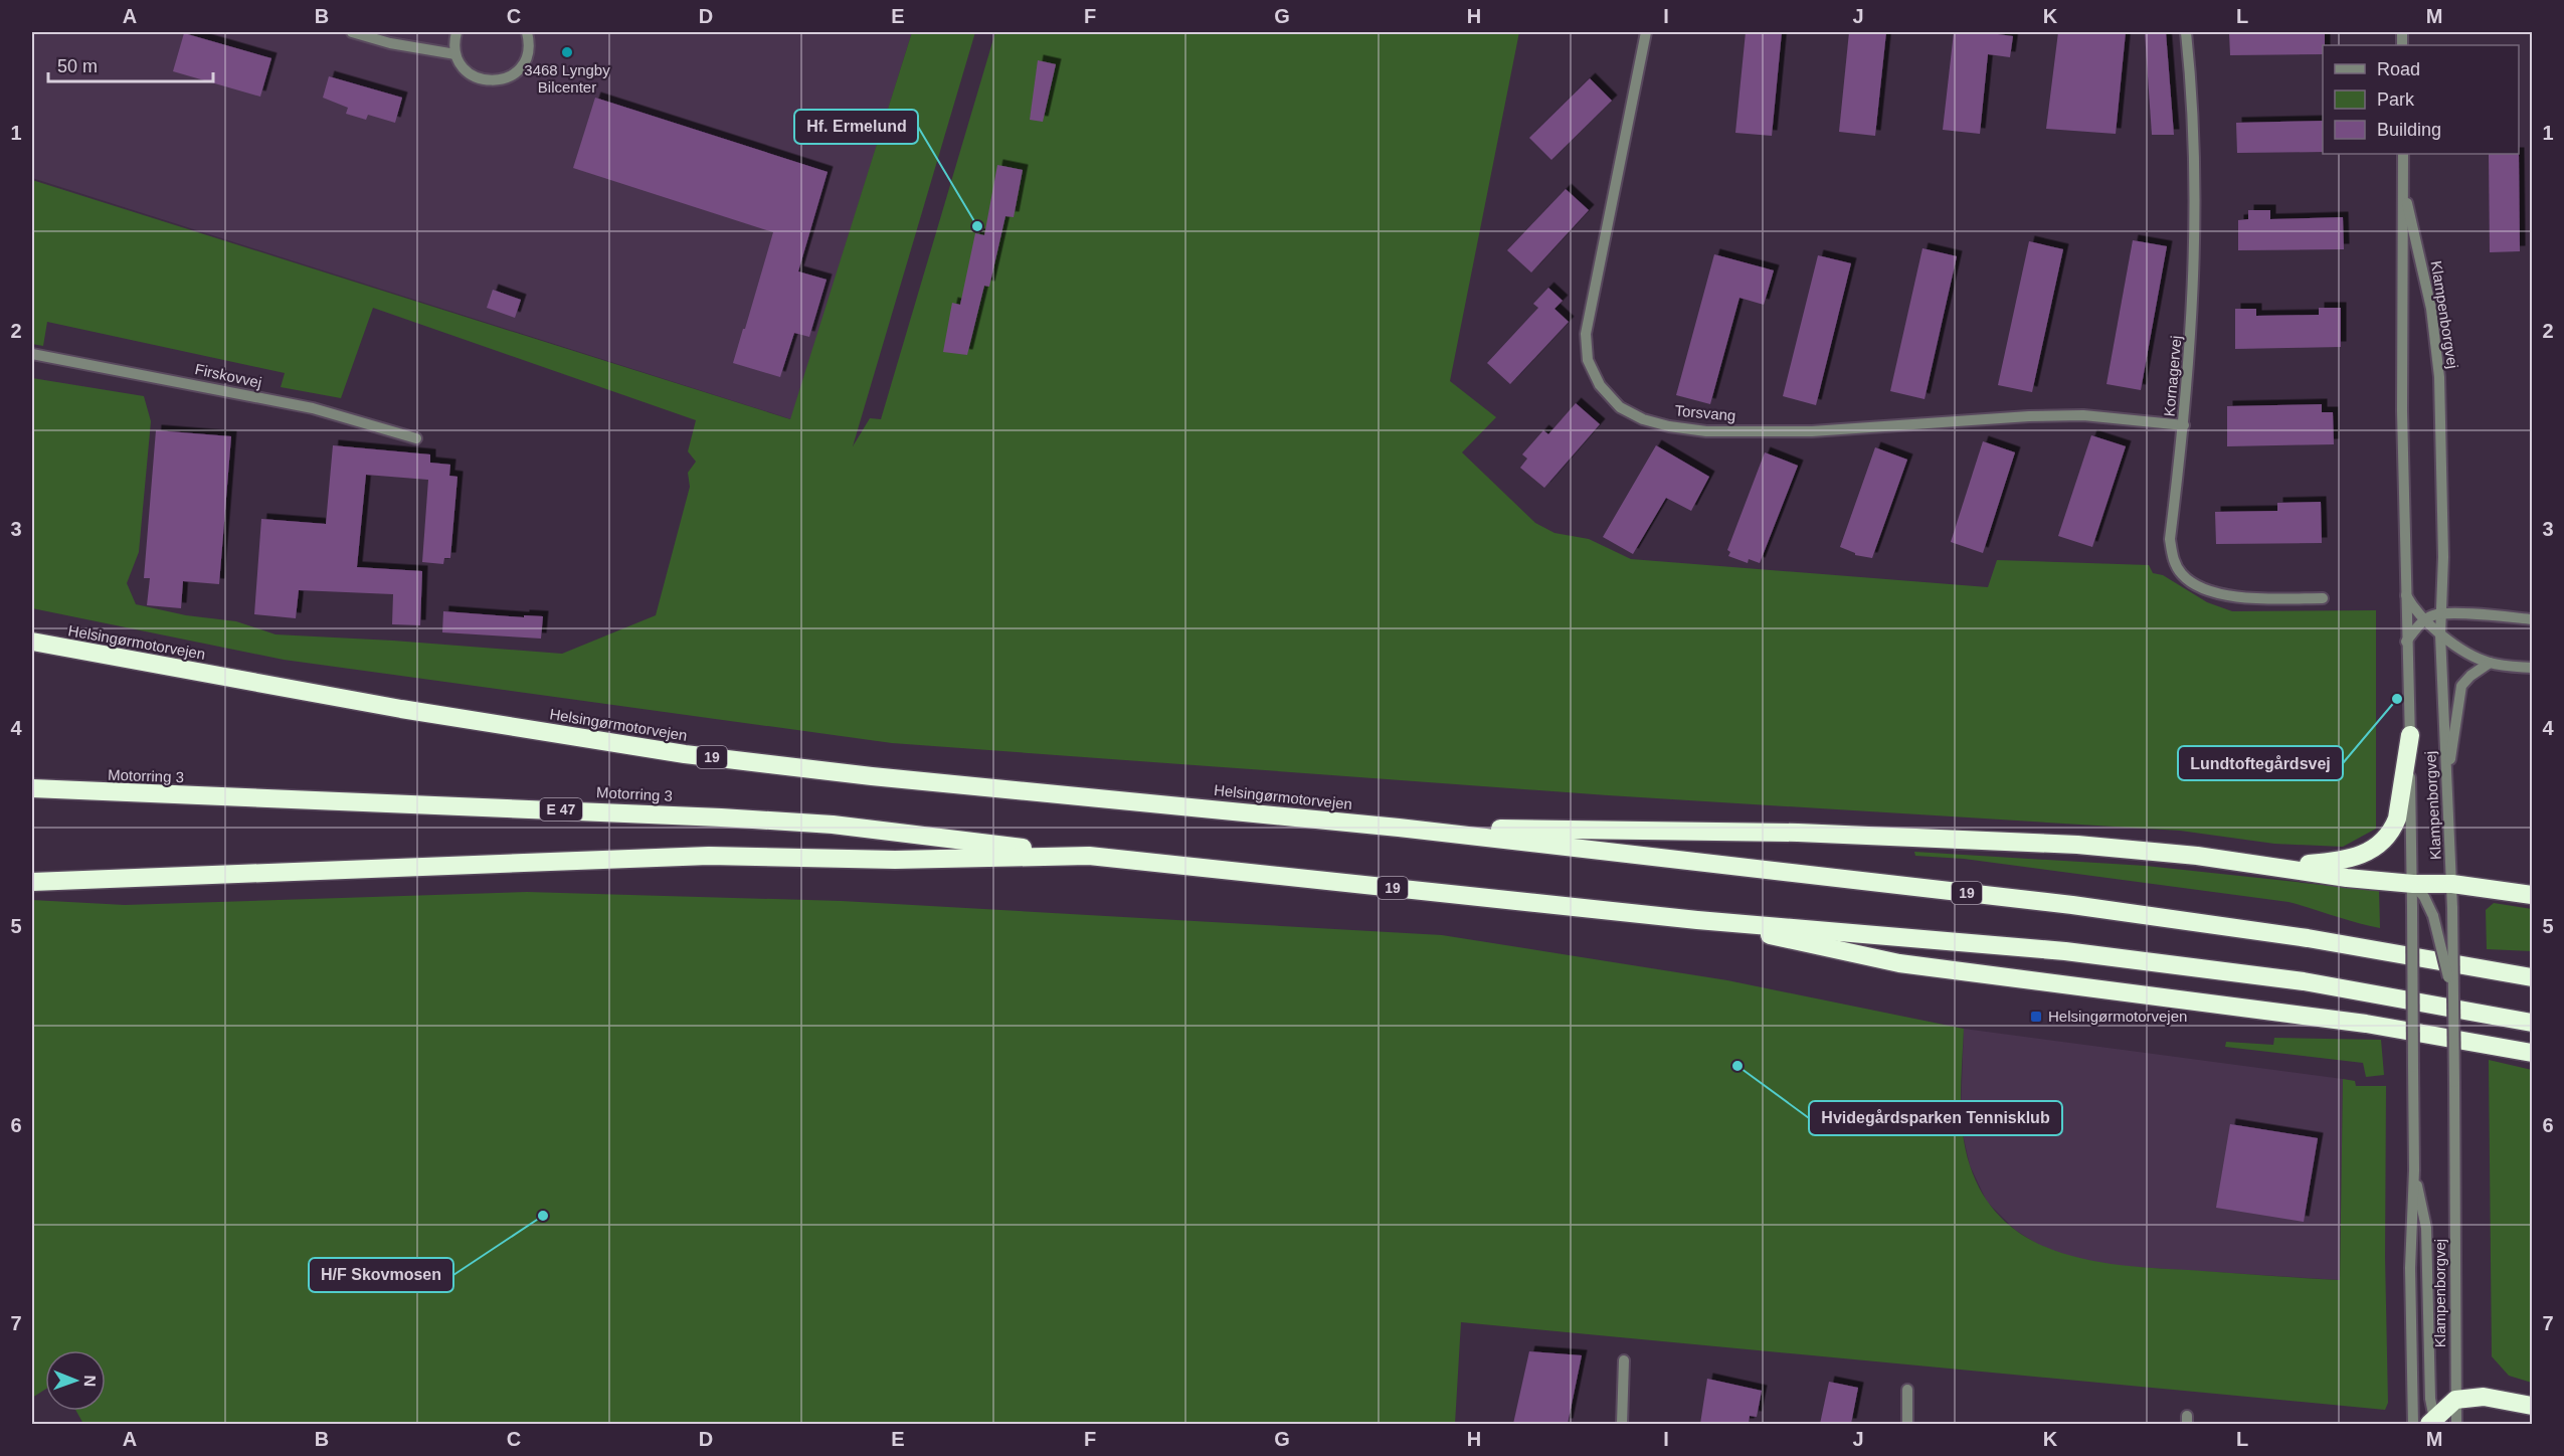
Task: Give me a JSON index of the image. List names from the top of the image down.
{
  "streets": {
    "highway": [
      "Helsingørmotorvejen",
      "19",
      "Motorring 3",
      "E 47"
    ],
    "street": [
      "Klampenborgvej",
      "Firskovvej",
      "Kornagervej",
      "Torsvang"
    ]
  },
  "crossings": [
    ["Kornagervej", "Torsvang"],
    ["19", "Motorring 3"]
  ],
  "places": {
    "other": [
      "3468 Lyngby Bilcenter",
      "Hf. Ermelund",
      "Lundtoftegårdsvej",
      "Hvidegårdsparken Tennisklub",
      "H/F Skovmosen"
    ],
    "transit": ["Helsingørmotorvejen"]
  },
  "legend": ["Road", "Park", "Building"],
  "scale_bar": "50 m",
  "north": "right",
  "grid": {
    "columns": [
      "A",
      "B",
      "C",
      "D",
      "E",
      "F",
      "G",
      "H",
      "I",
      "J",
      "K",
      "L",
      "M"
    ],
    "rows": [
      "1",
      "2",
      "3",
      "4",
      "5",
      "6",
      "7"
    ]
  }
}
